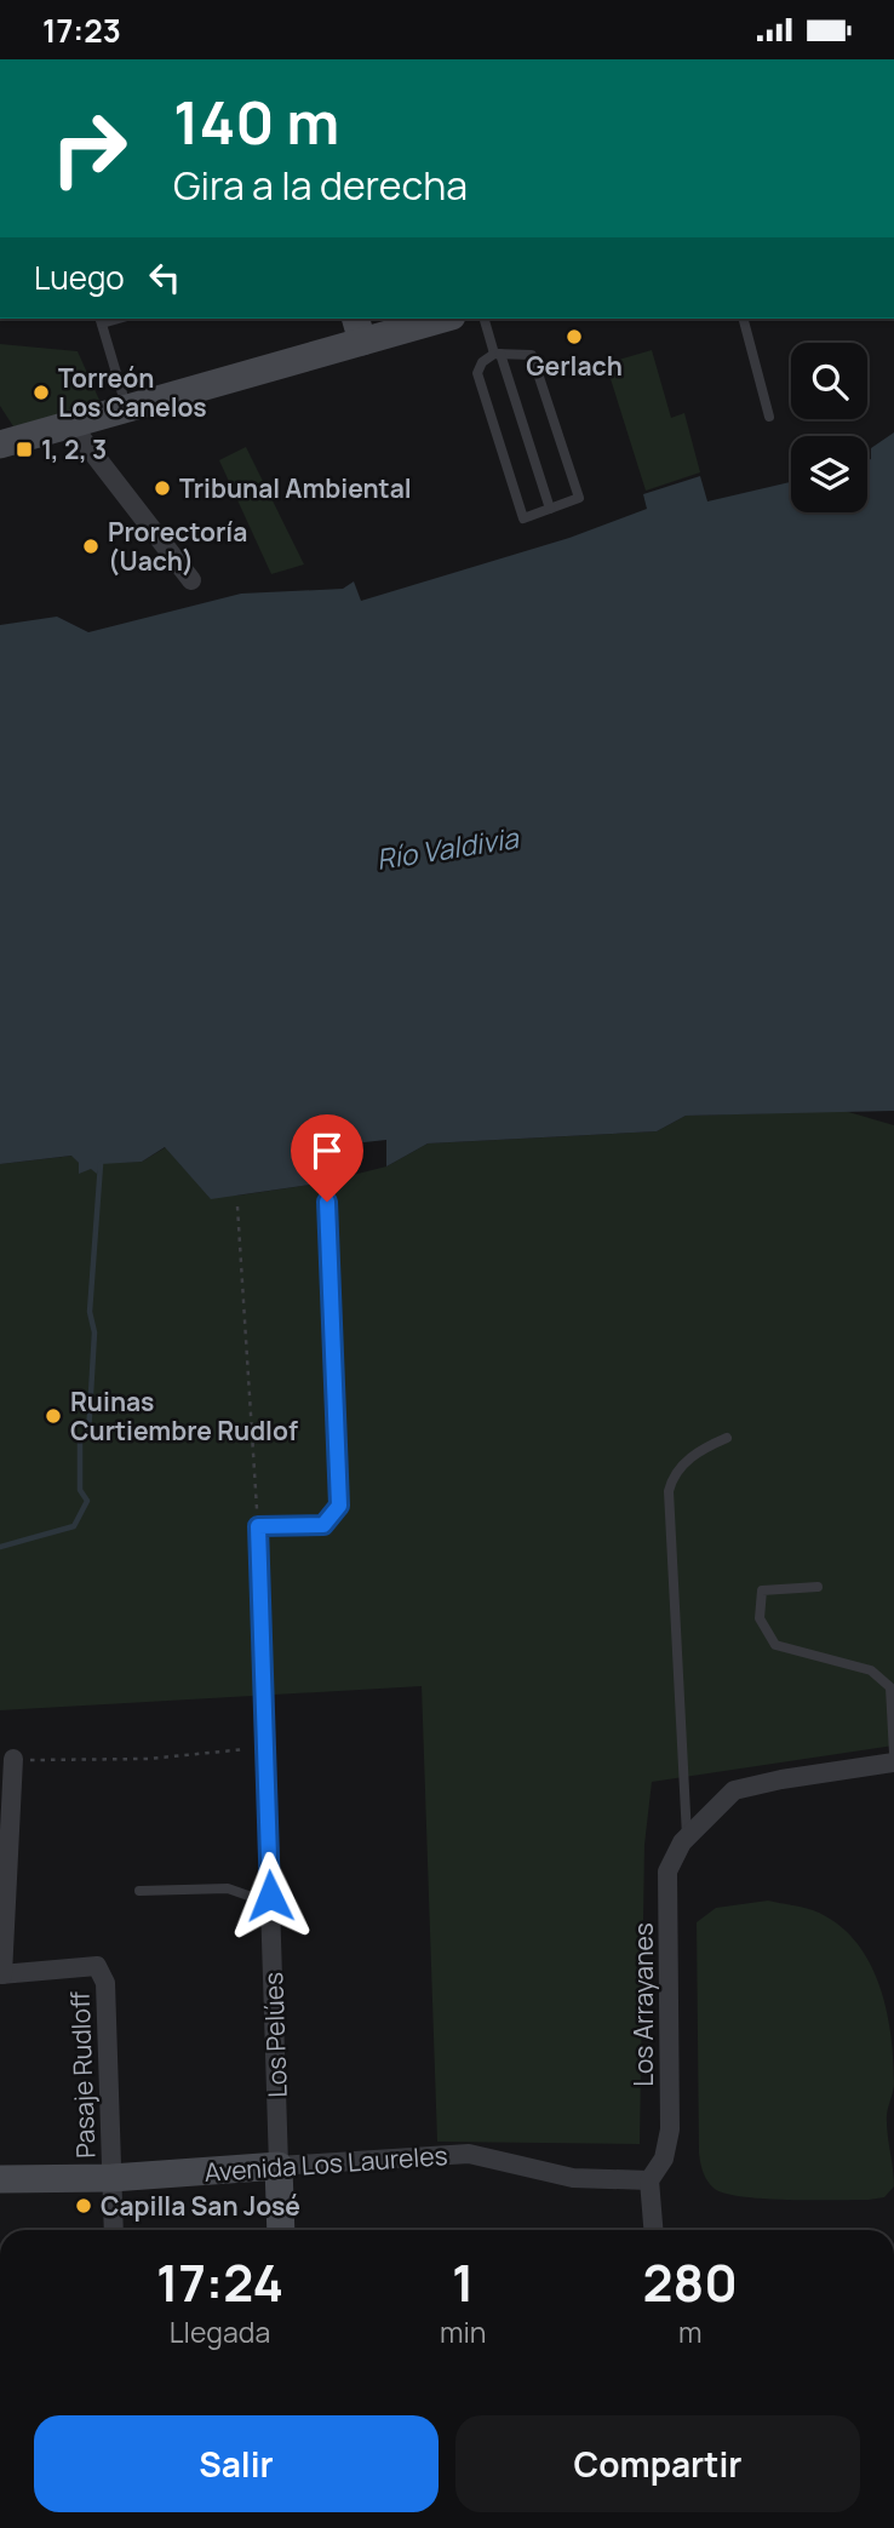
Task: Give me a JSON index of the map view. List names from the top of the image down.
{
  "streets": {
    "main road": ["Los Pelúes", "Avenida Los Laureles"],
    "street": ["Los Arrayanes", "Pasaje Rudloff"]
  },
  "crossings": [
    ["Los Arrayanes", "Avenida Los Laureles"],
    ["Los Pelúes", "Avenida Los Laureles"],
    ["Pasaje Rudloff", "Avenida Los Laureles"]
  ],
  "water": ["Río Valdivia"],
  "places": {
    "other": [
      "Gerlach",
      "Torreón Los Canelos",
      "Tribunal Ambiental",
      "Prorectoría (Uach)",
      "Ruinas Curtiembre Rudlof",
      "Capilla San José"
    ],
    "transit": ["1, 2, 3"]
  },
  "page": {
    "status": "17:23",
    "turn": ["140 m", "Gira a la derecha"],
    "then": "Luego",
    "eta": [
      "17:24",
      "Llegada",
      "1",
      "min",
      "280",
      "m"
    ],
    "buttons": ["Salir", "Compartir"]
  }
}
